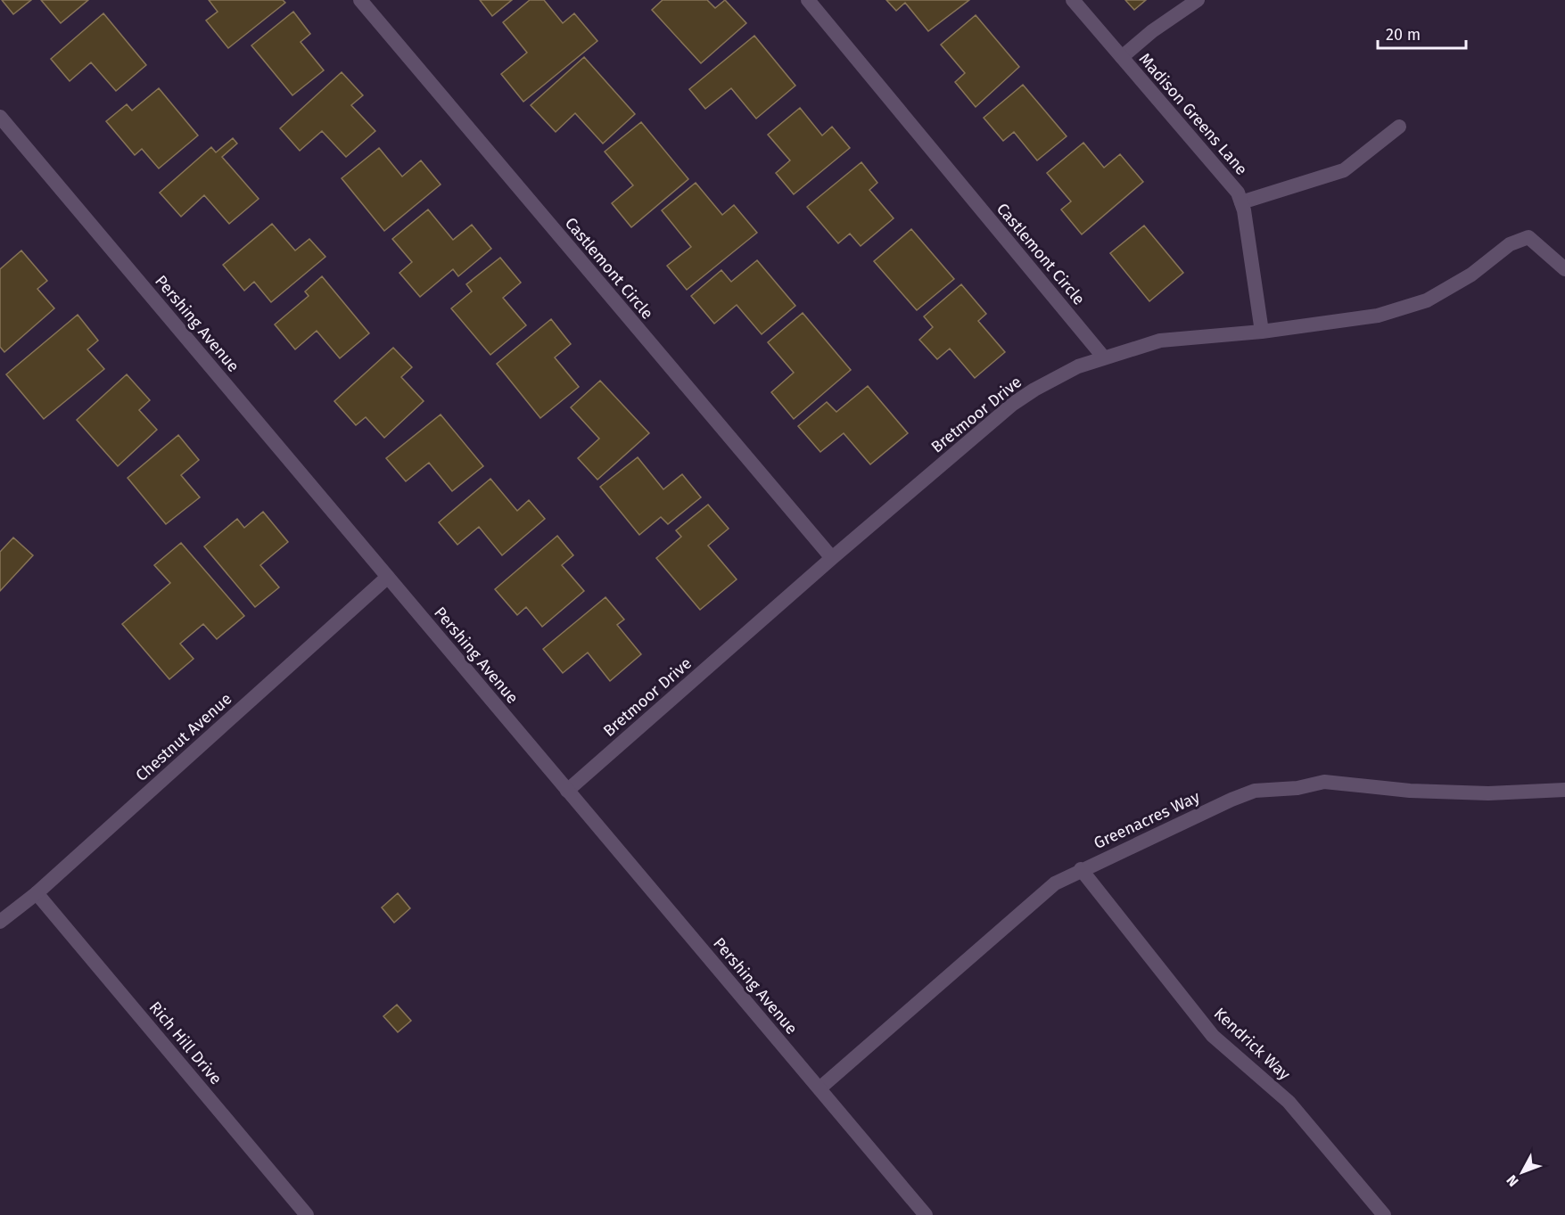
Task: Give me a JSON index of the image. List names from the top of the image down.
{
  "streets": {
    "street": [
      "Madison Greens Lane",
      "Castlemont Circle",
      "Pershing Avenue",
      "Bretmoor Drive",
      "Chestnut Avenue",
      "Greenacres Way",
      "Rich Hill Drive",
      "Kendrick Way"
    ]
  },
  "crossings": [
    ["Madison Greens Lane", "Bretmoor Drive"],
    ["Castlemont Circle", "Bretmoor Drive"],
    ["Pershing Avenue", "Bretmoor Drive"],
    ["Pershing Avenue", "Chestnut Avenue"],
    ["Pershing Avenue", "Greenacres Way"],
    ["Chestnut Avenue", "Rich Hill Drive"],
    ["Greenacres Way", "Kendrick Way"]
  ],
  "scale_bar": "20 m",
  "north": "bottom left"
}
